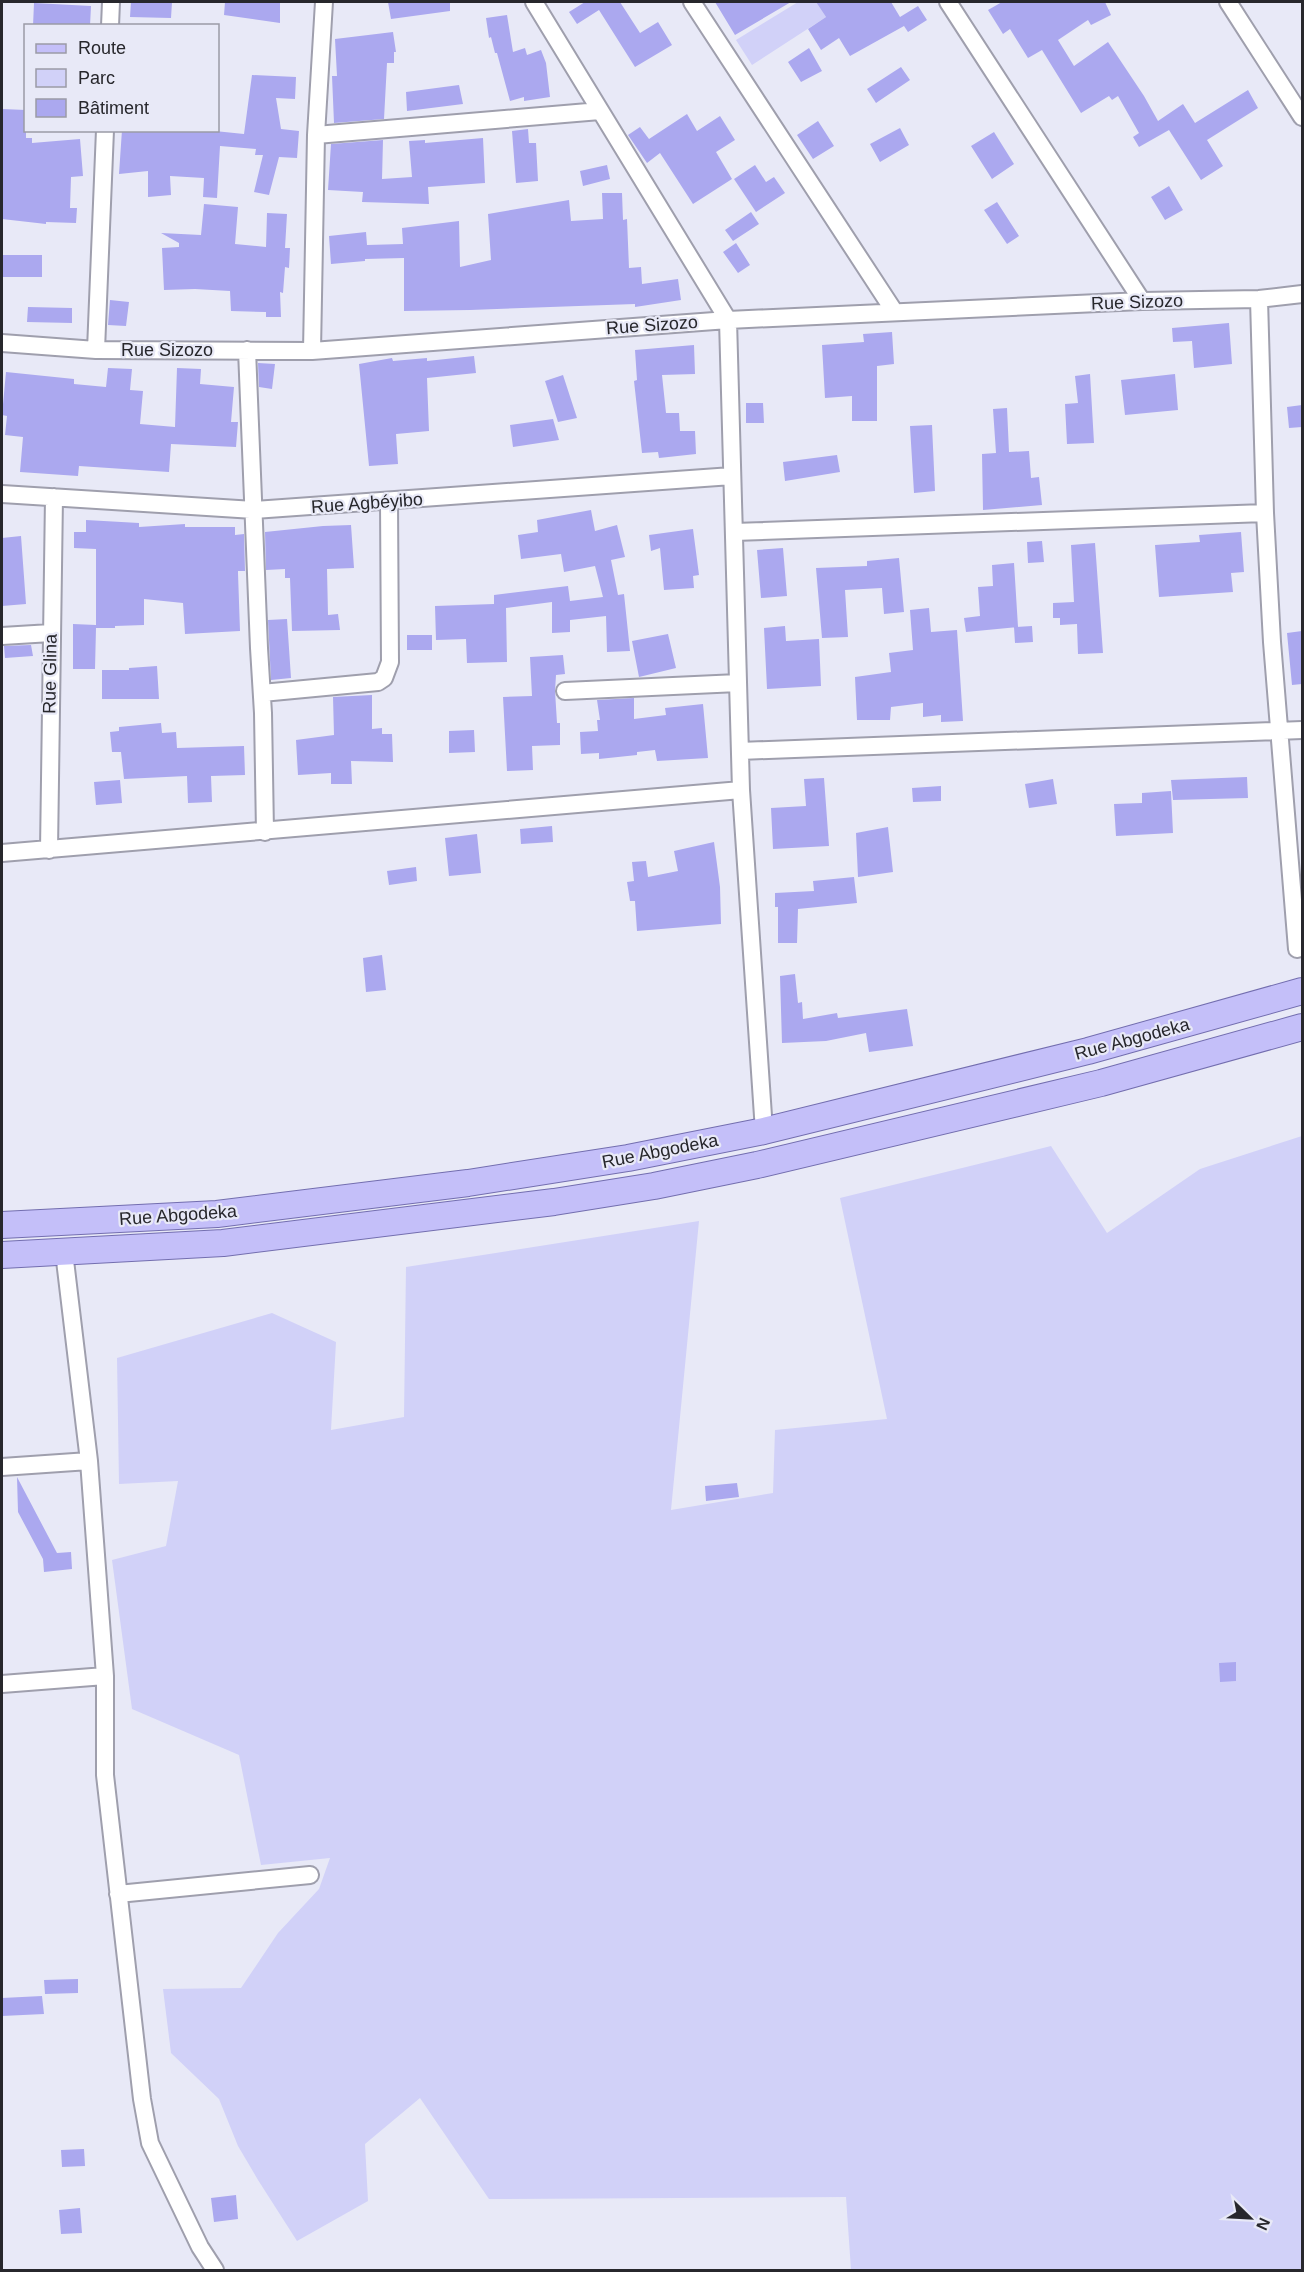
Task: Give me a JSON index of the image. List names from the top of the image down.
{
  "streets": {
    "main road": ["Rue Abgodeka"],
    "street": ["Rue Sizozo", "Rue Agbéyibo", "Rue Glina"]
  },
  "crossings": [
    ["Rue Agbéyibo", "Rue Glina"]
  ],
  "legend": ["Route", "Parc", "Bâtiment"],
  "north": "bottom right"
}
